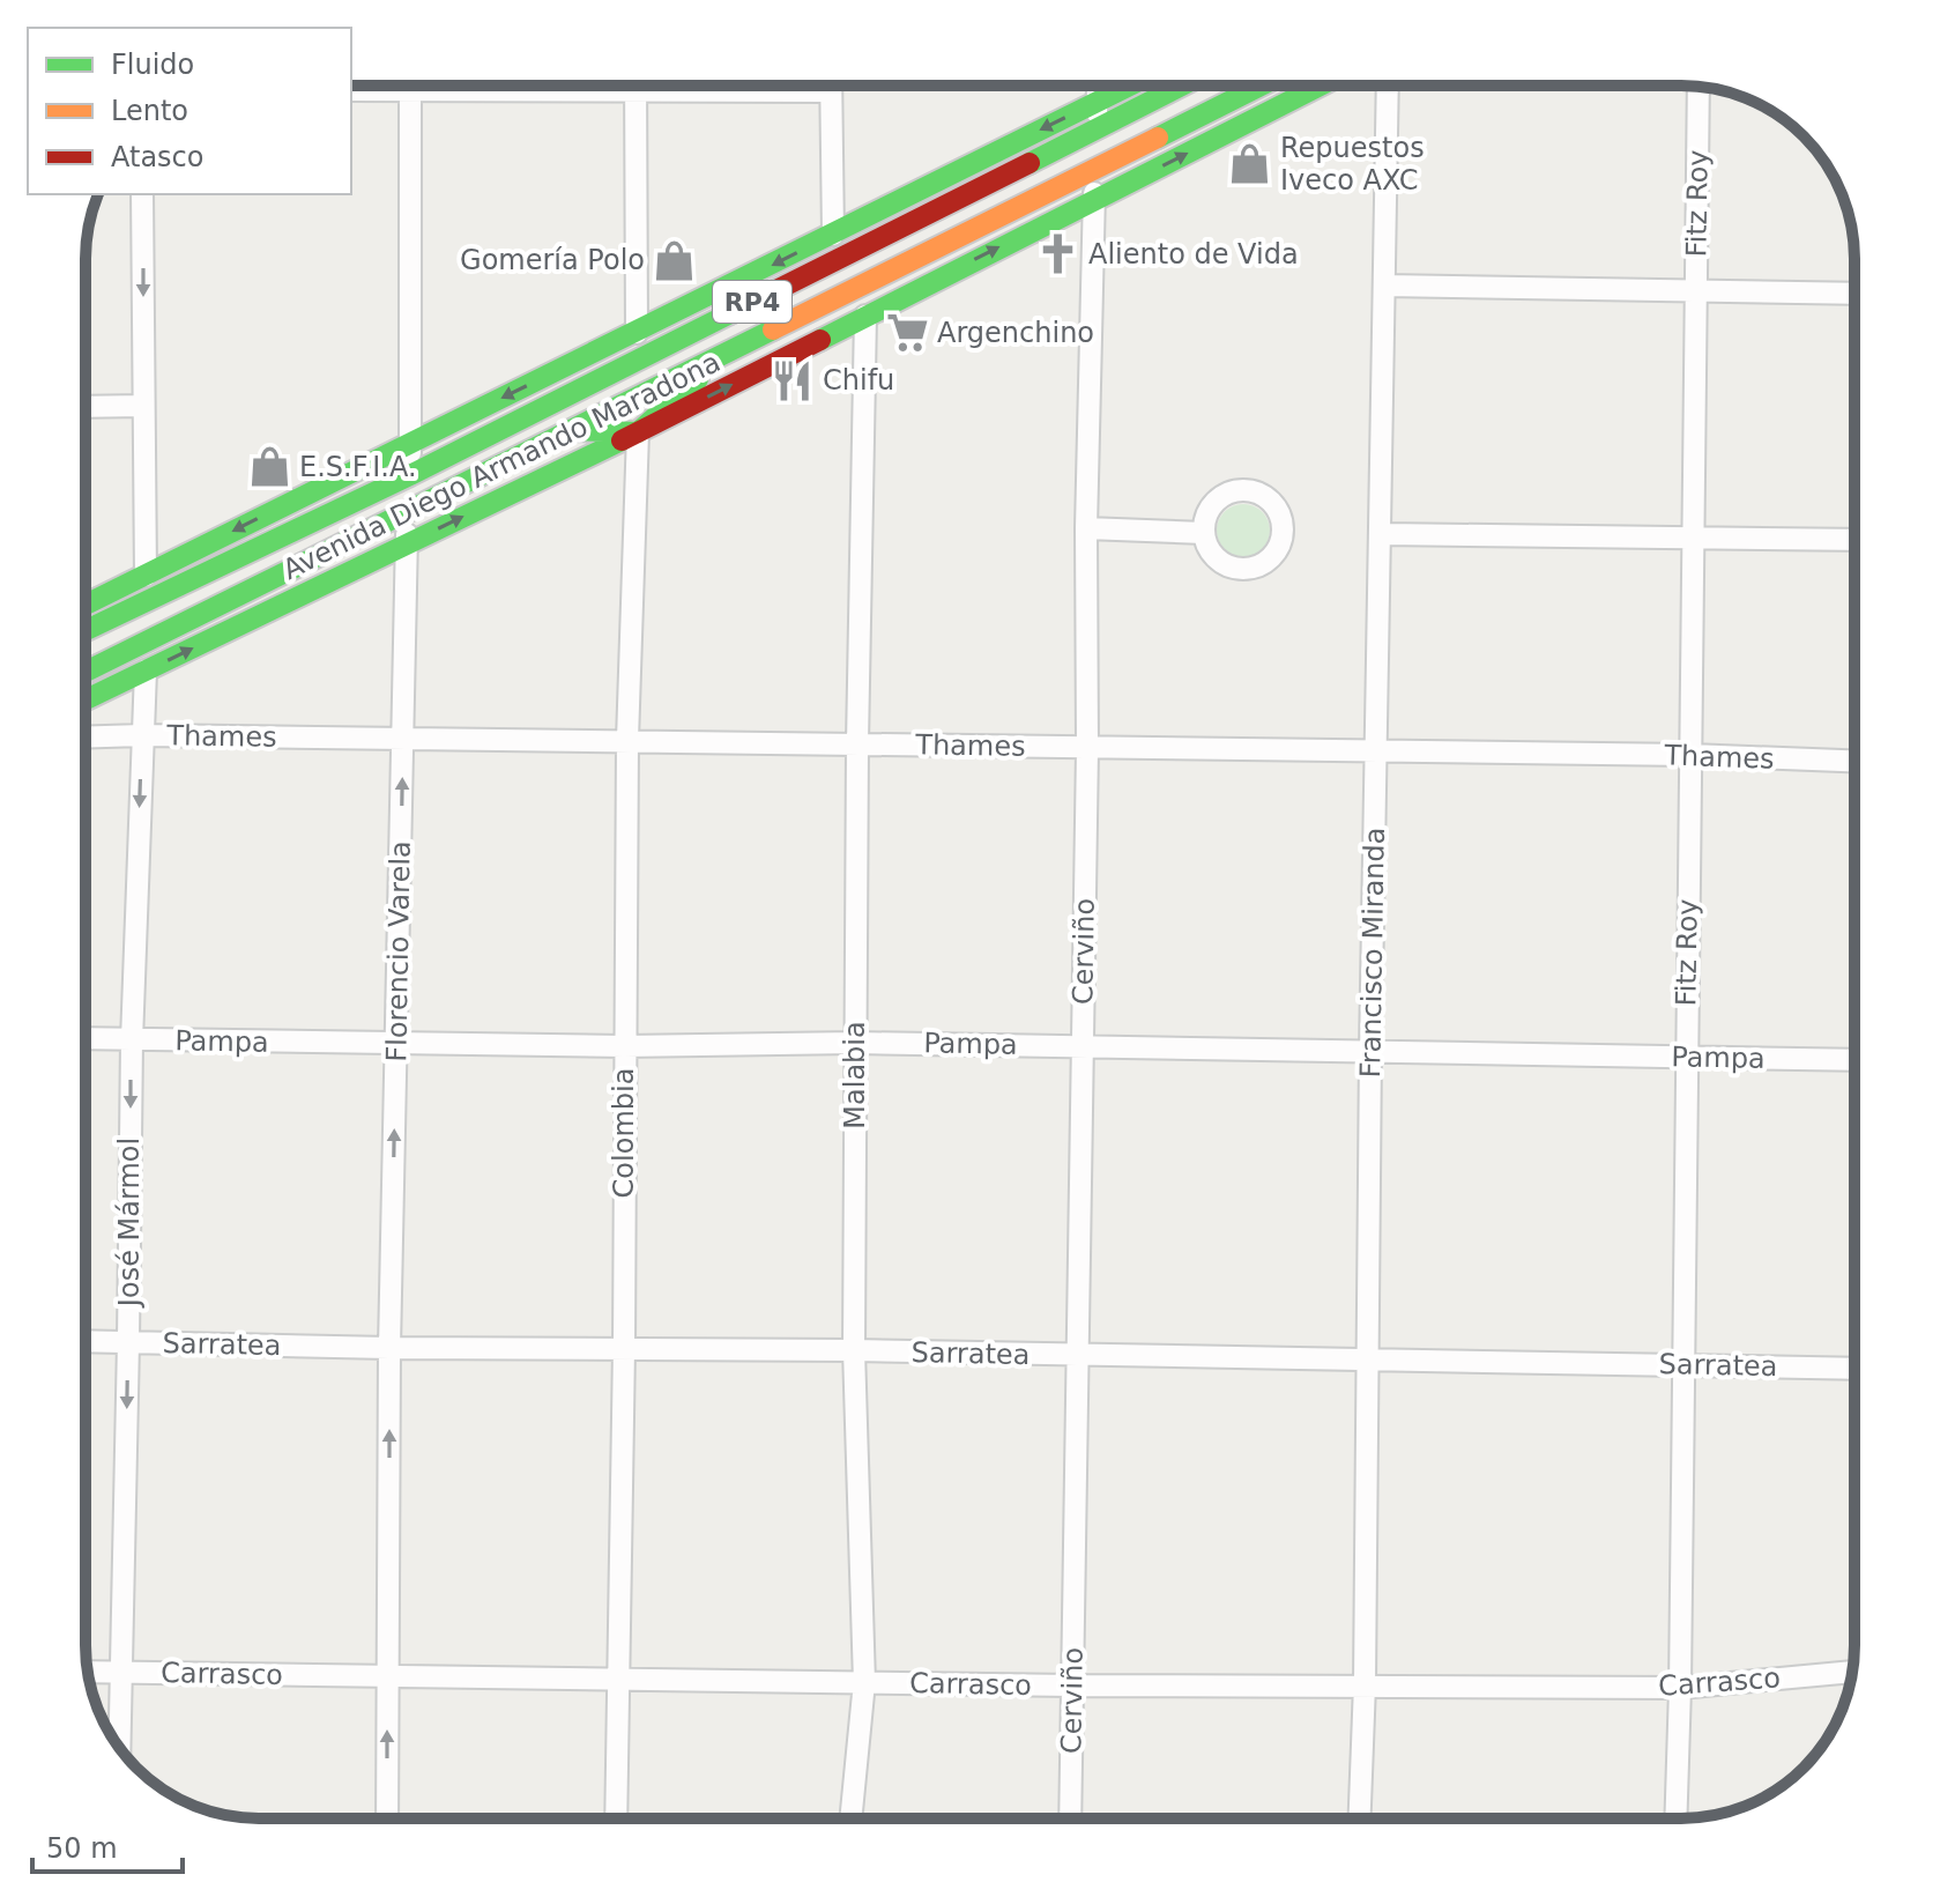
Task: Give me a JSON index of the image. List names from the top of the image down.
{
  "streets": {
    "main road": ["RP4", "Avenida Diego Armando Maradona"],
    "street": [
      "Fitz Roy",
      "Thames",
      "Florencio Varela",
      "Cerviño",
      "Francisco Miranda",
      "Pampa",
      "Malabia",
      "Colombia",
      "José Mármol",
      "Sarratea",
      "Carrasco"
    ]
  },
  "crossings": [
    ["Fitz Roy", "Thames"],
    ["Fitz Roy", "Pampa"],
    ["Fitz Roy", "Sarratea"],
    ["Fitz Roy", "Carrasco"],
    ["Avenida Diego Armando Maradona", "Florencio Varela"],
    ["Avenida Diego Armando Maradona", "Cerviño"],
    ["Avenida Diego Armando Maradona", "Malabia"],
    ["Avenida Diego Armando Maradona", "Colombia"],
    ["Avenida Diego Armando Maradona", "José Mármol"],
    ["Thames", "Florencio Varela"],
    ["Thames", "Cerviño"],
    ["Thames", "Francisco Miranda"],
    ["Thames", "Malabia"],
    ["Thames", "Colombia"],
    ["Thames", "José Mármol"],
    ["Florencio Varela", "Pampa"],
    ["Florencio Varela", "Sarratea"],
    ["Florencio Varela", "Carrasco"],
    ["Cerviño", "Pampa"],
    ["Cerviño", "Sarratea"],
    ["Cerviño", "Carrasco"],
    ["Francisco Miranda", "Pampa"],
    ["Francisco Miranda", "Sarratea"],
    ["Francisco Miranda", "Carrasco"],
    ["Pampa", "Malabia"],
    ["Pampa", "Colombia"],
    ["Pampa", "José Mármol"],
    ["Malabia", "Sarratea"],
    ["Malabia", "Carrasco"],
    ["Colombia", "Sarratea"],
    ["Colombia", "Carrasco"],
    ["José Mármol", "Sarratea"],
    ["José Mármol", "Carrasco"]
  ],
  "one_way": ["Florencio Varela", "José Mármol"],
  "places": {
    "shop": ["Repuestos Iveco AXC", "Gomería Polo", "E.S.F.I.A."],
    "church": ["Aliento de Vida"],
    "supermarket": ["Argenchino"],
    "restaurant": ["Chifu"]
  },
  "legend": ["Fluido", "Lento", "Atasco"],
  "scale_bar": "50 m"
}
